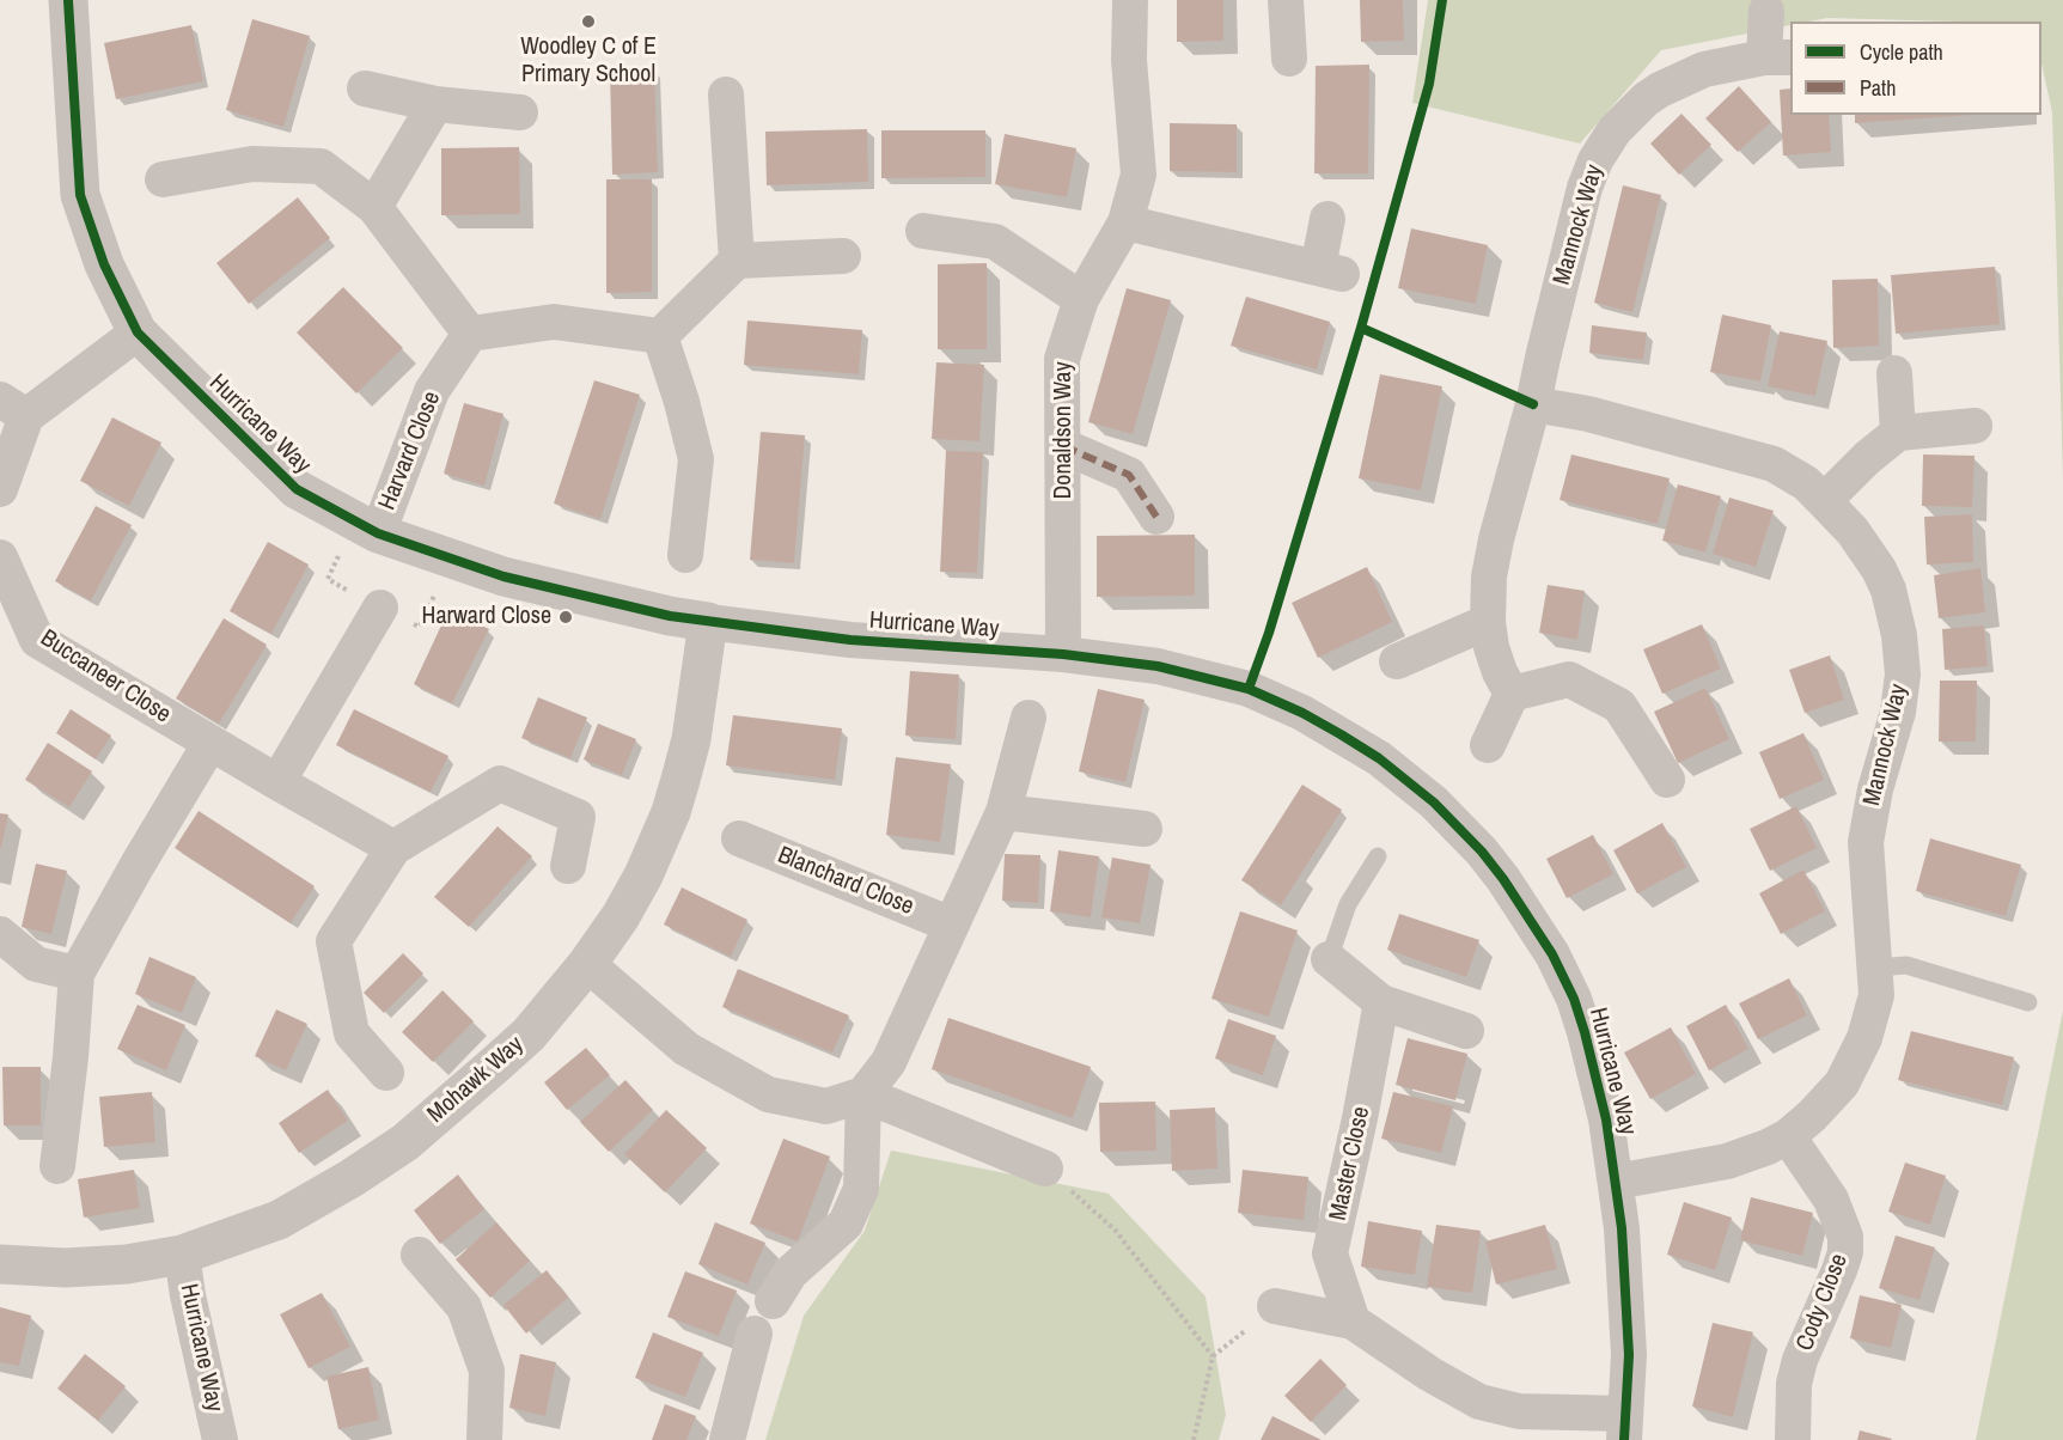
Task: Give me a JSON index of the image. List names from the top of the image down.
{
  "streets": {
    "street": [
      "Mannock Way",
      "Hurricane Way",
      "Donaldson Way",
      "Harvard Close",
      "Buccaneer Close",
      "Blanchard Close",
      "Mohawk Way",
      "Master Close",
      "Cody Close"
    ]
  },
  "crossings": [
    ["Mannock Way", "Hurricane Way"],
    ["Mannock Way", "Cody Close"],
    ["Hurricane Way", "Donaldson Way"],
    ["Hurricane Way", "Harvard Close"],
    ["Hurricane Way", "Mohawk Way"]
  ],
  "places": ["Woodley C of E Primary School", "Harward Close"],
  "legend": ["Cycle path", "Path"]
}
